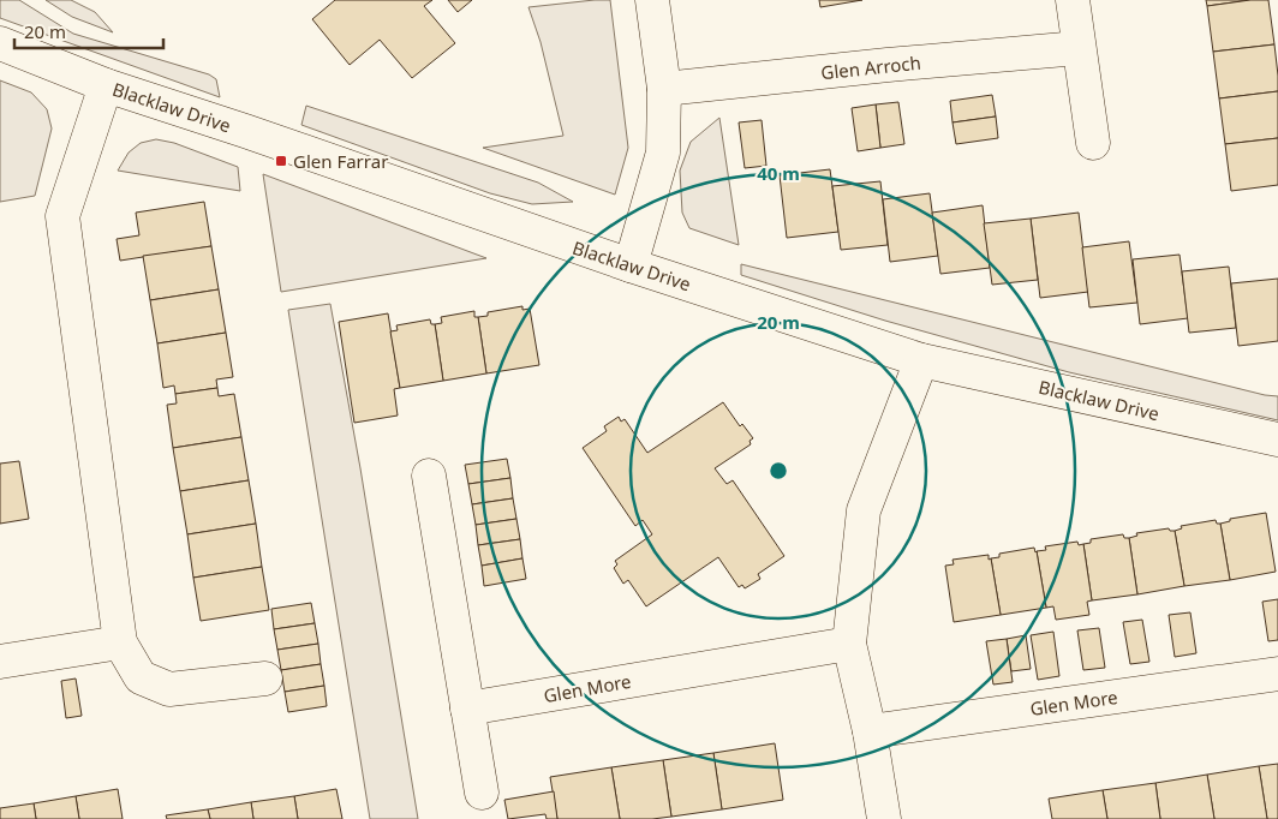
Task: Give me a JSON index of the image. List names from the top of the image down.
{
  "streets": {
    "street": ["Glen Arroch", "Blacklaw Drive", "Glen More"]
  },
  "places": {
    "transit": ["Glen Farrar"]
  },
  "scale_bar": "20 m",
  "rings": ["40 m", "20 m"]
}
